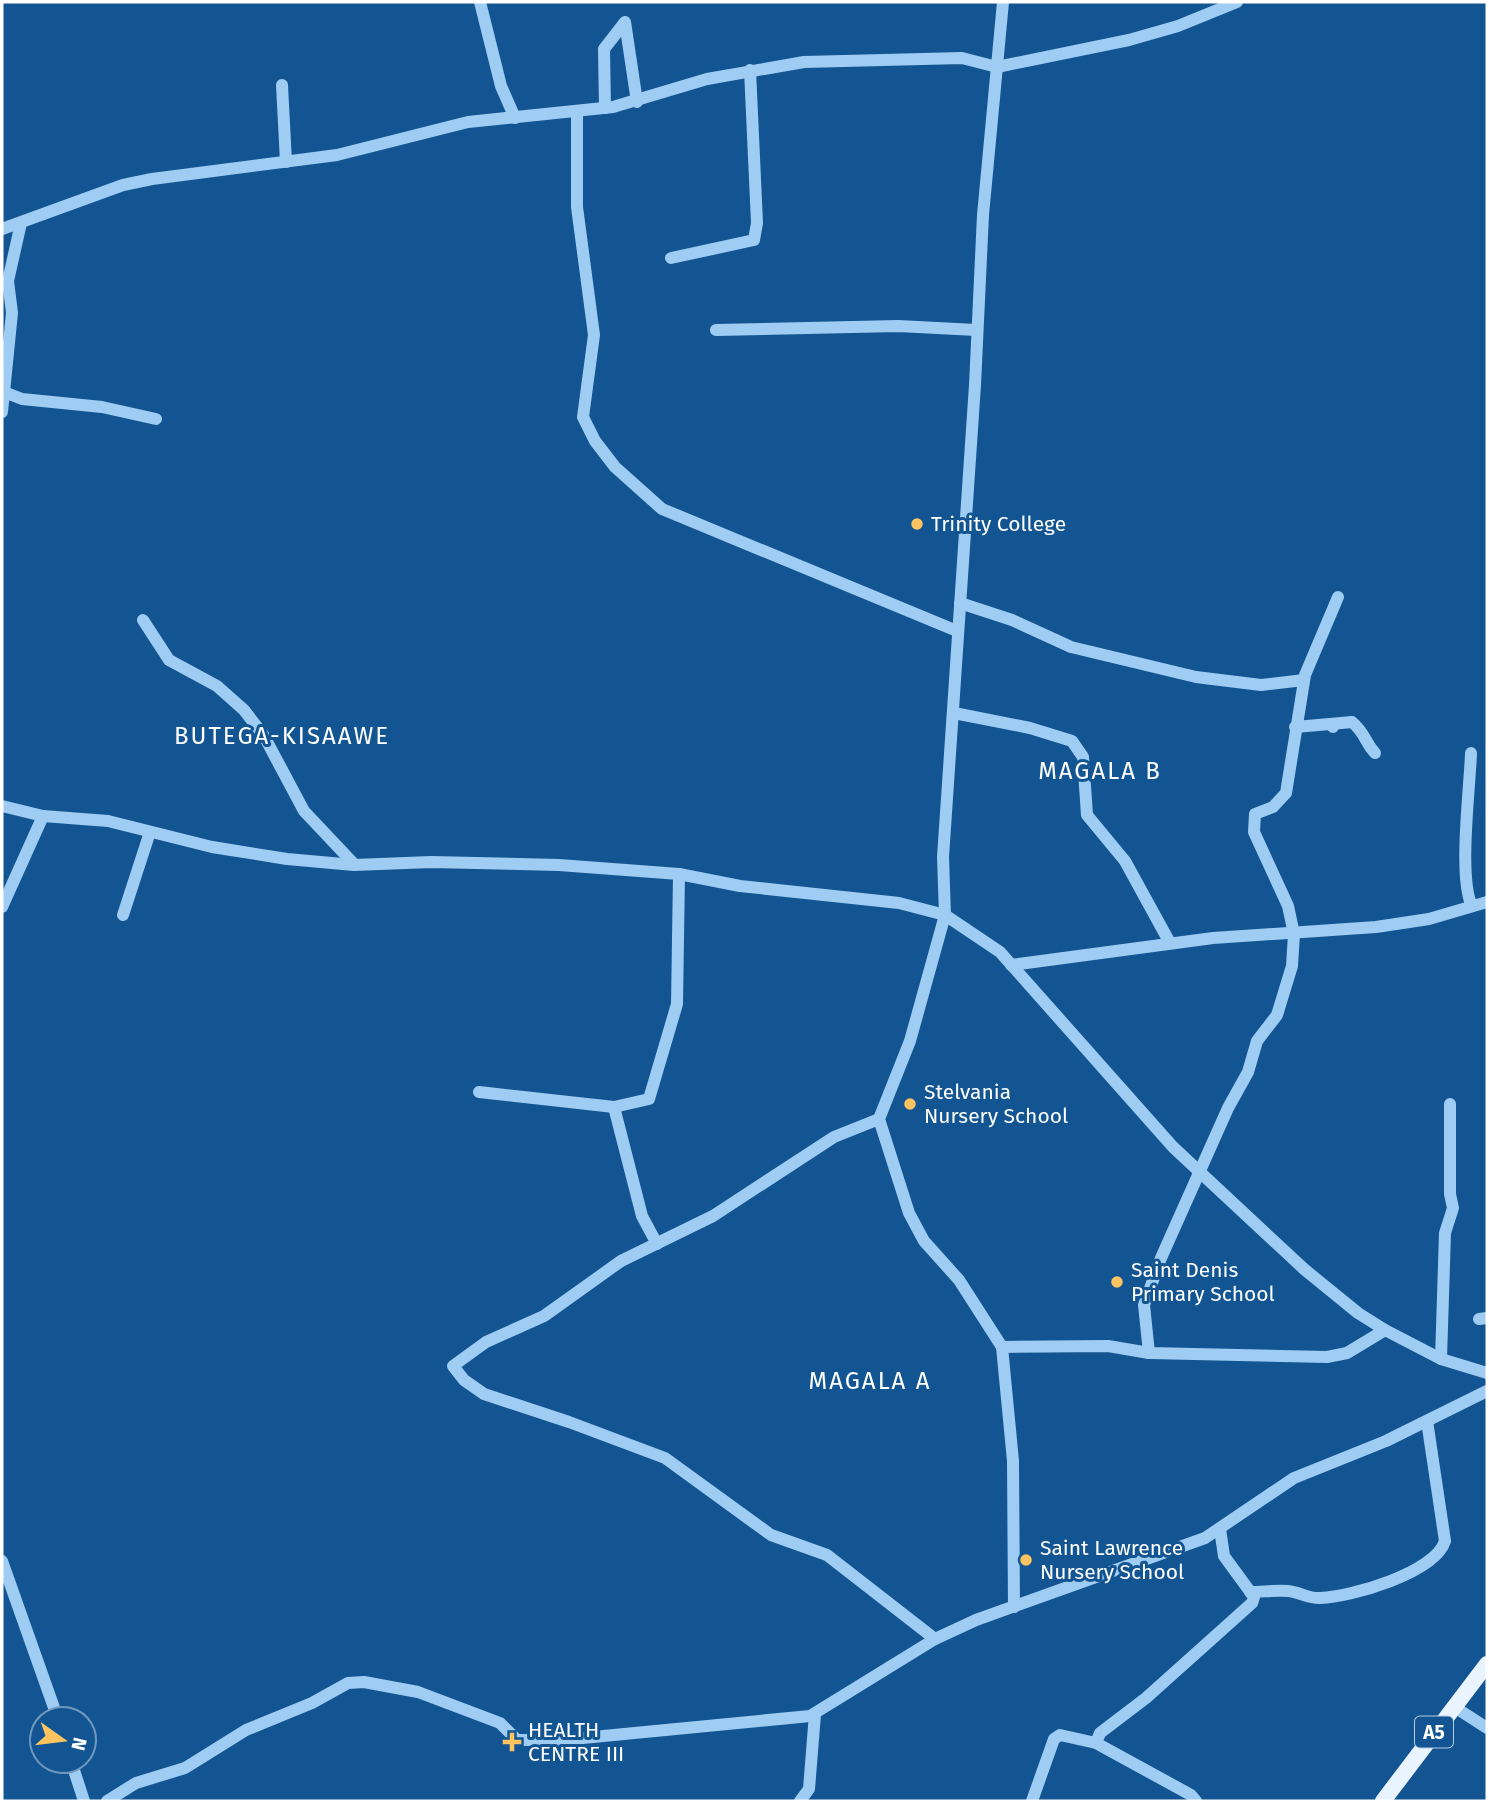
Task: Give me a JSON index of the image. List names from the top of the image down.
{
  "streets": {
    "main road": ["A5"]
  },
  "districts": ["BUTEGA-KISAAWE", "MAGALA B", "MAGALA A"],
  "places": {
    "other": [
      "Trinity College",
      "Stelvania Nursery School",
      "Saint Denis Primary School",
      "Saint Lawrence Nursery School"
    ],
    "health": ["HEALTH CENTRE III"]
  },
  "north": "right"
}
